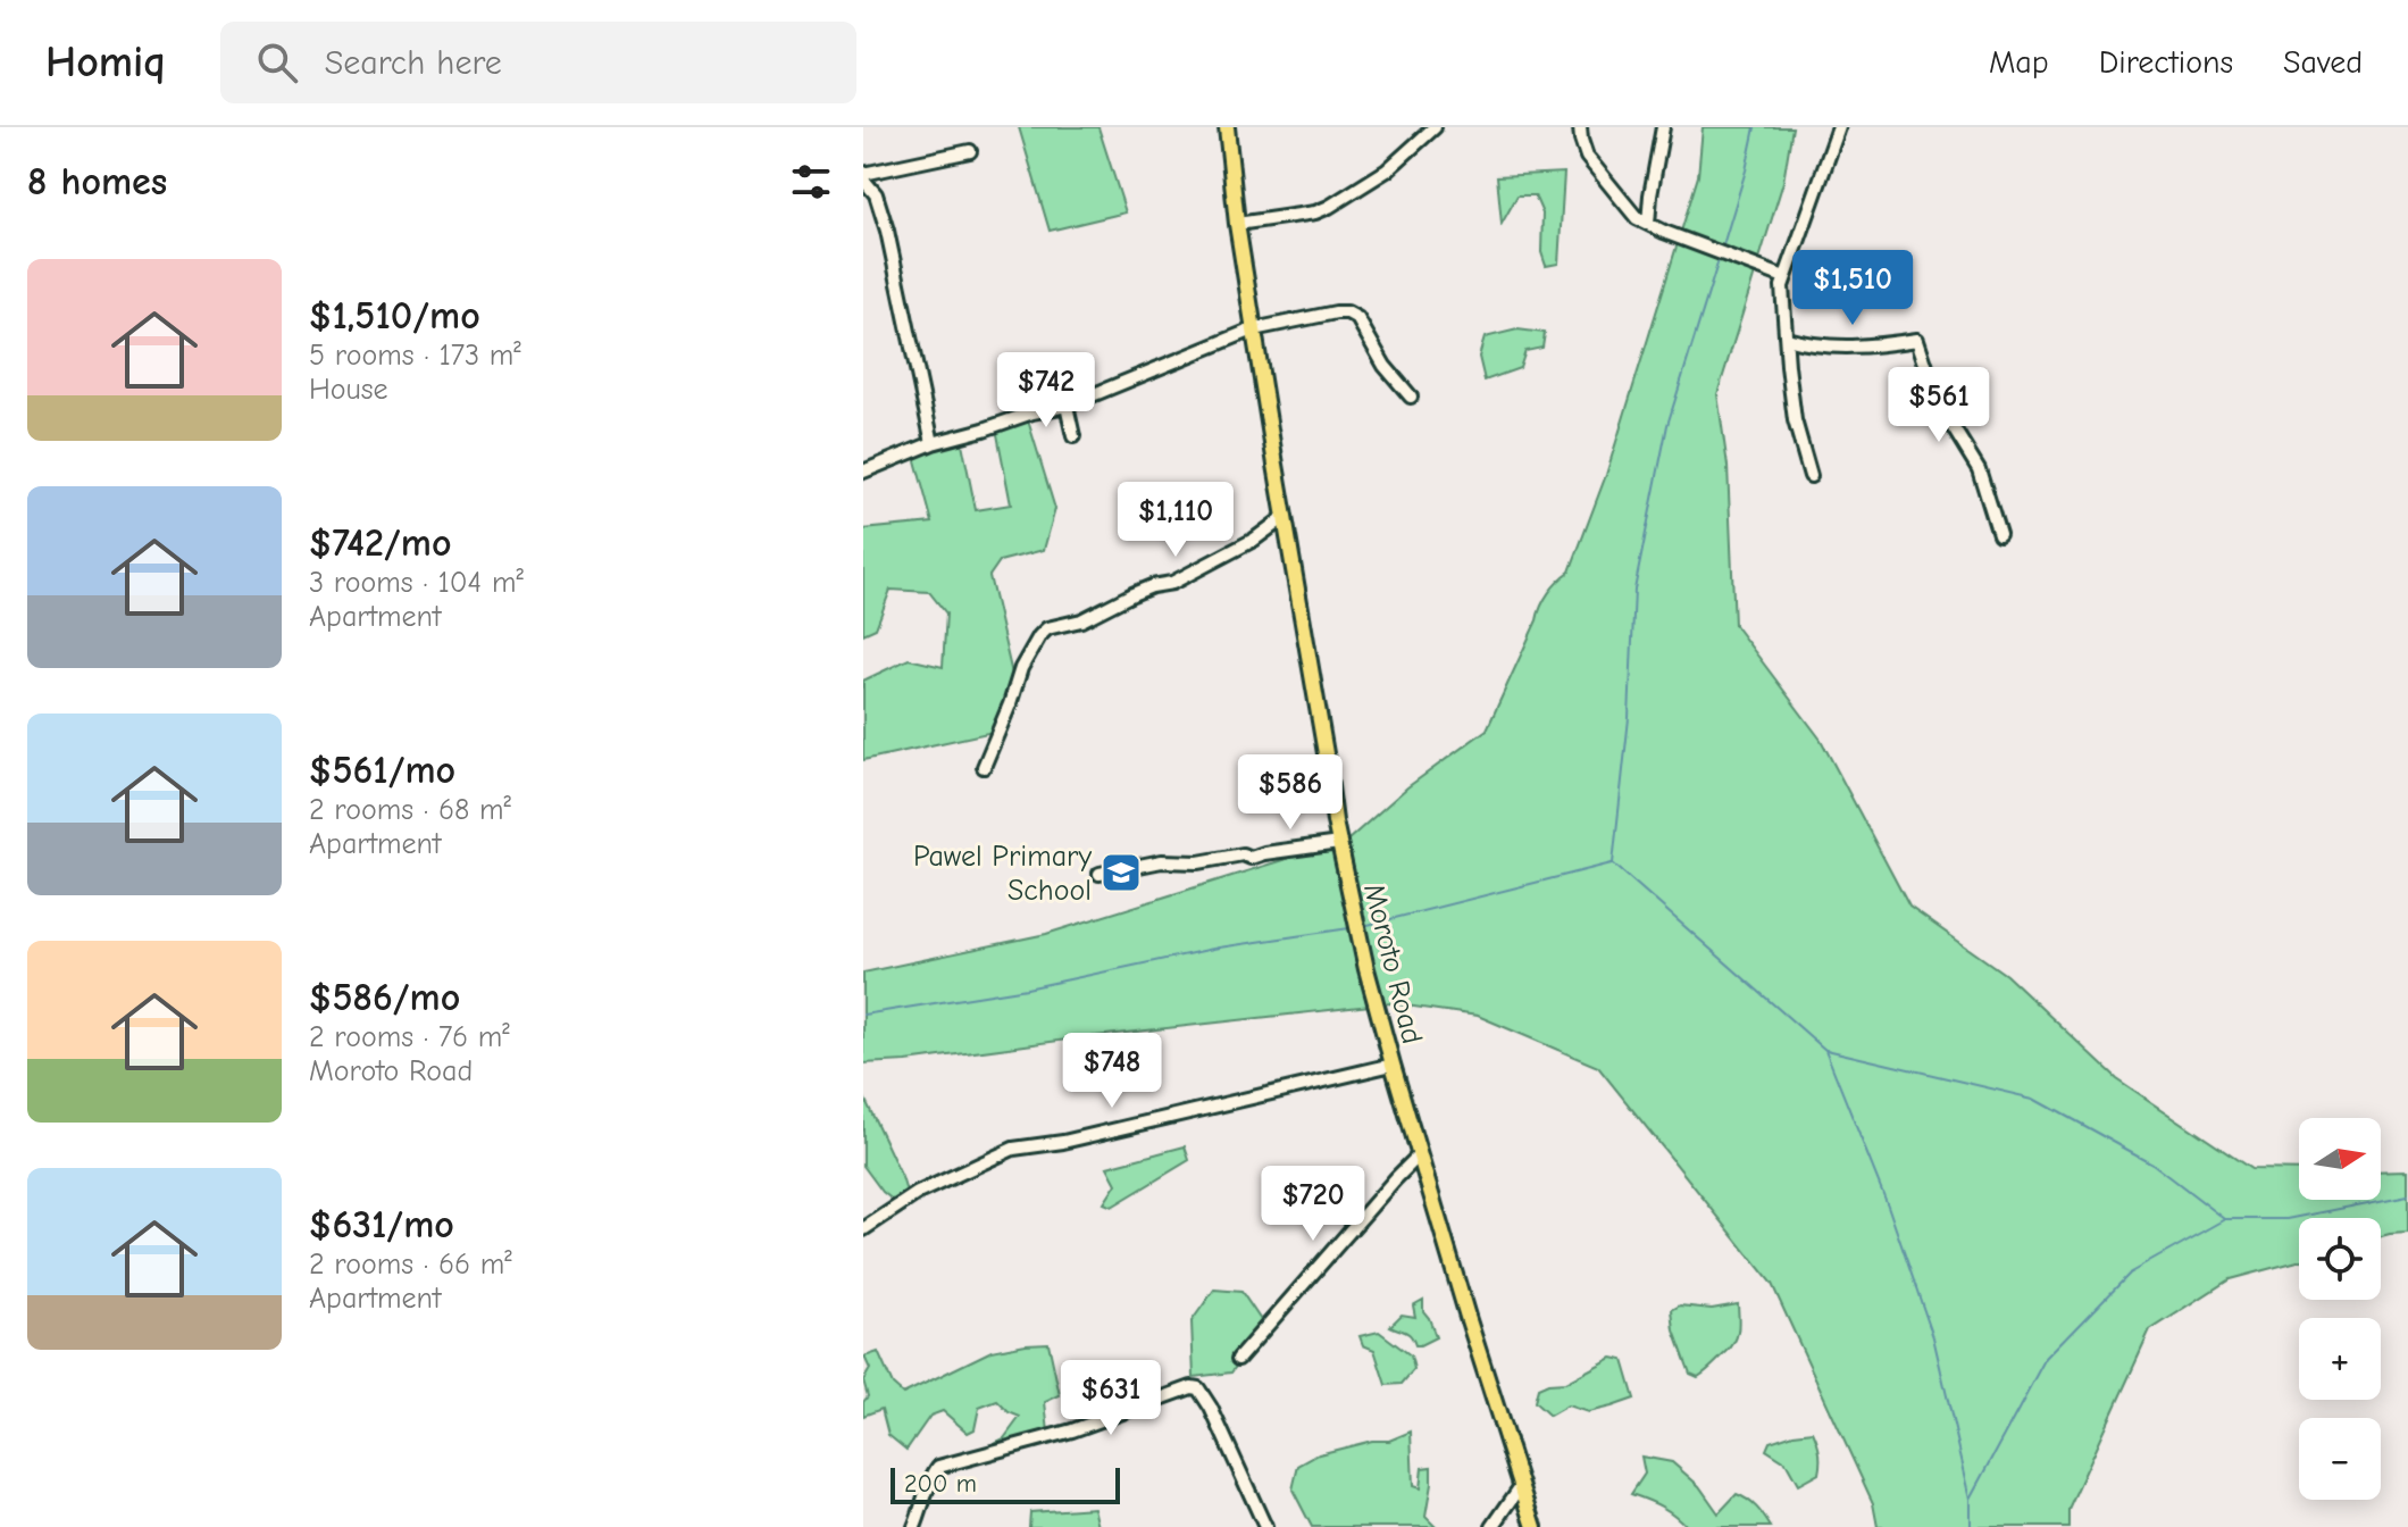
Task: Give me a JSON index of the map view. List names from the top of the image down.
{
  "streets": {
    "main road": ["Moroto Road"]
  },
  "places": {
    "school or university": ["Pawel Primary School"]
  },
  "scale_bar": "200 m",
  "north": "right",
  "page": {
    "header": "Homiq",
    "search": "Search here",
    "nav": ["Map", "Directions", "Saved"],
    "heading": "8 homes",
    "list": [
      {
        "name": "$1,510/mo",
        "note": "5 rooms · 173 m² · House"
      },
      {
        "name": "$742/mo",
        "note": "3 rooms · 104 m² · Apartment"
      },
      {
        "name": "$561/mo",
        "note": "2 rooms · 68 m² · Apartment"
      },
      {
        "name": "$586/mo",
        "note": "2 rooms · 76 m² · Moroto Road"
      },
      {
        "name": "$631/mo",
        "note": "2 rooms · 66 m² · Apartment"
      }
    ],
    "price": [
      "$1,510",
      "$742",
      "$561",
      "$1,110",
      "$586",
      "$748",
      "$720",
      "$631"
    ],
    "map_buttons": ["+", "−"],
    "scale": "200 m"
  }
}
